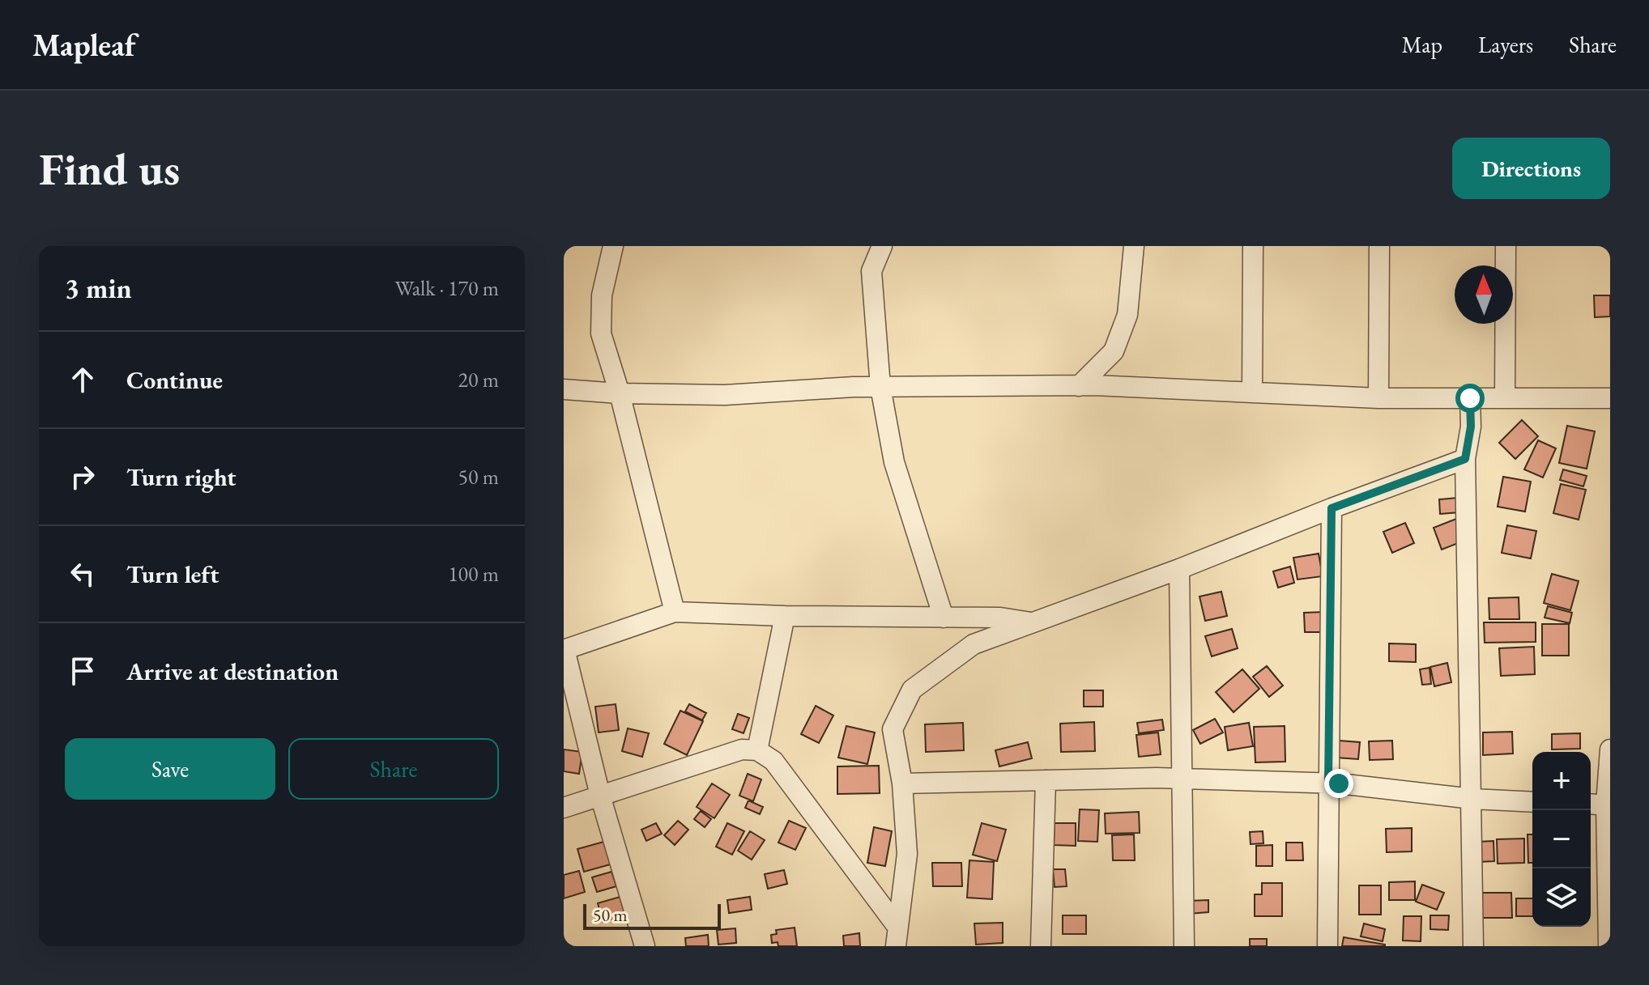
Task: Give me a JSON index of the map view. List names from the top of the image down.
{
  "scale_bar": "50 m",
  "north": "top",
  "page": {
    "header": "Mapleaf",
    "nav": ["Map", "Layers", "Share"],
    "buttons": [
      "Directions",
      ["Save", "Share"]
    ],
    "title": "Find us",
    "heading": ["3 min", "Walk · 170 m"],
    "list": [
      ["Continue", "20 m"],
      ["Turn right", "50 m"],
      ["Turn left", "100 m"],
      "Arrive at destination"
    ],
    "map_buttons": ["+", "−"],
    "scale": "50 m"
  }
}
